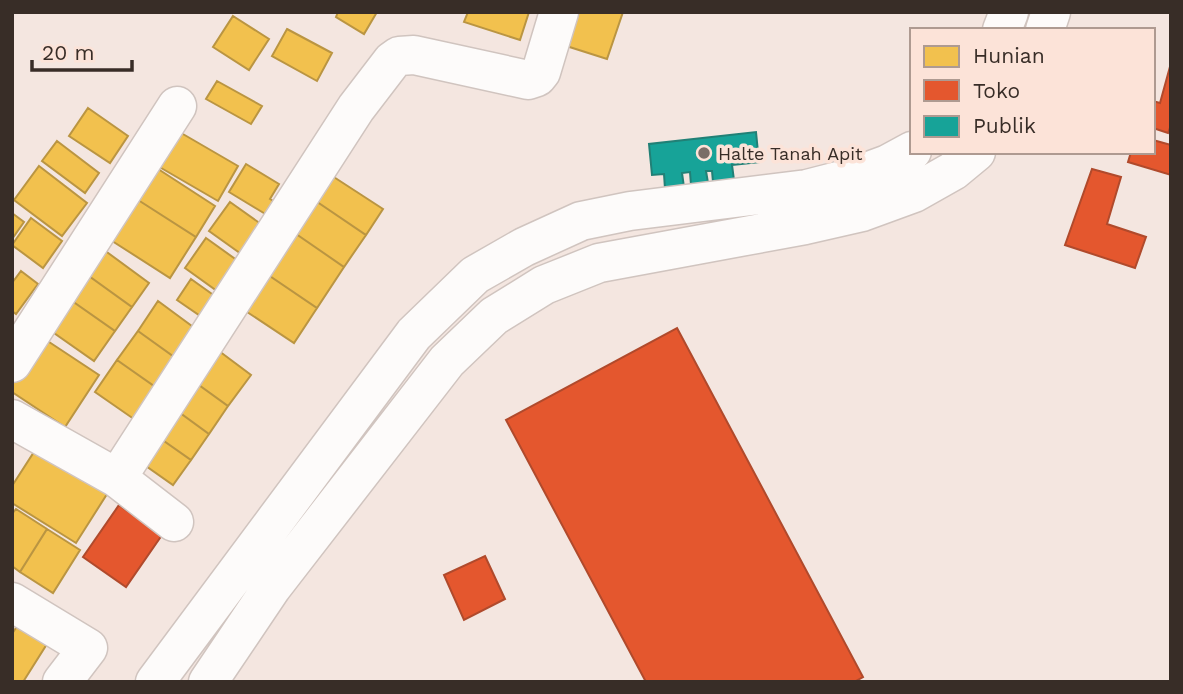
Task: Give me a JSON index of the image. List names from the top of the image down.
{
  "places": ["Halte Tanah Apit"],
  "legend": ["Hunian", "Toko", "Publik"],
  "scale_bar": "20 m"
}
